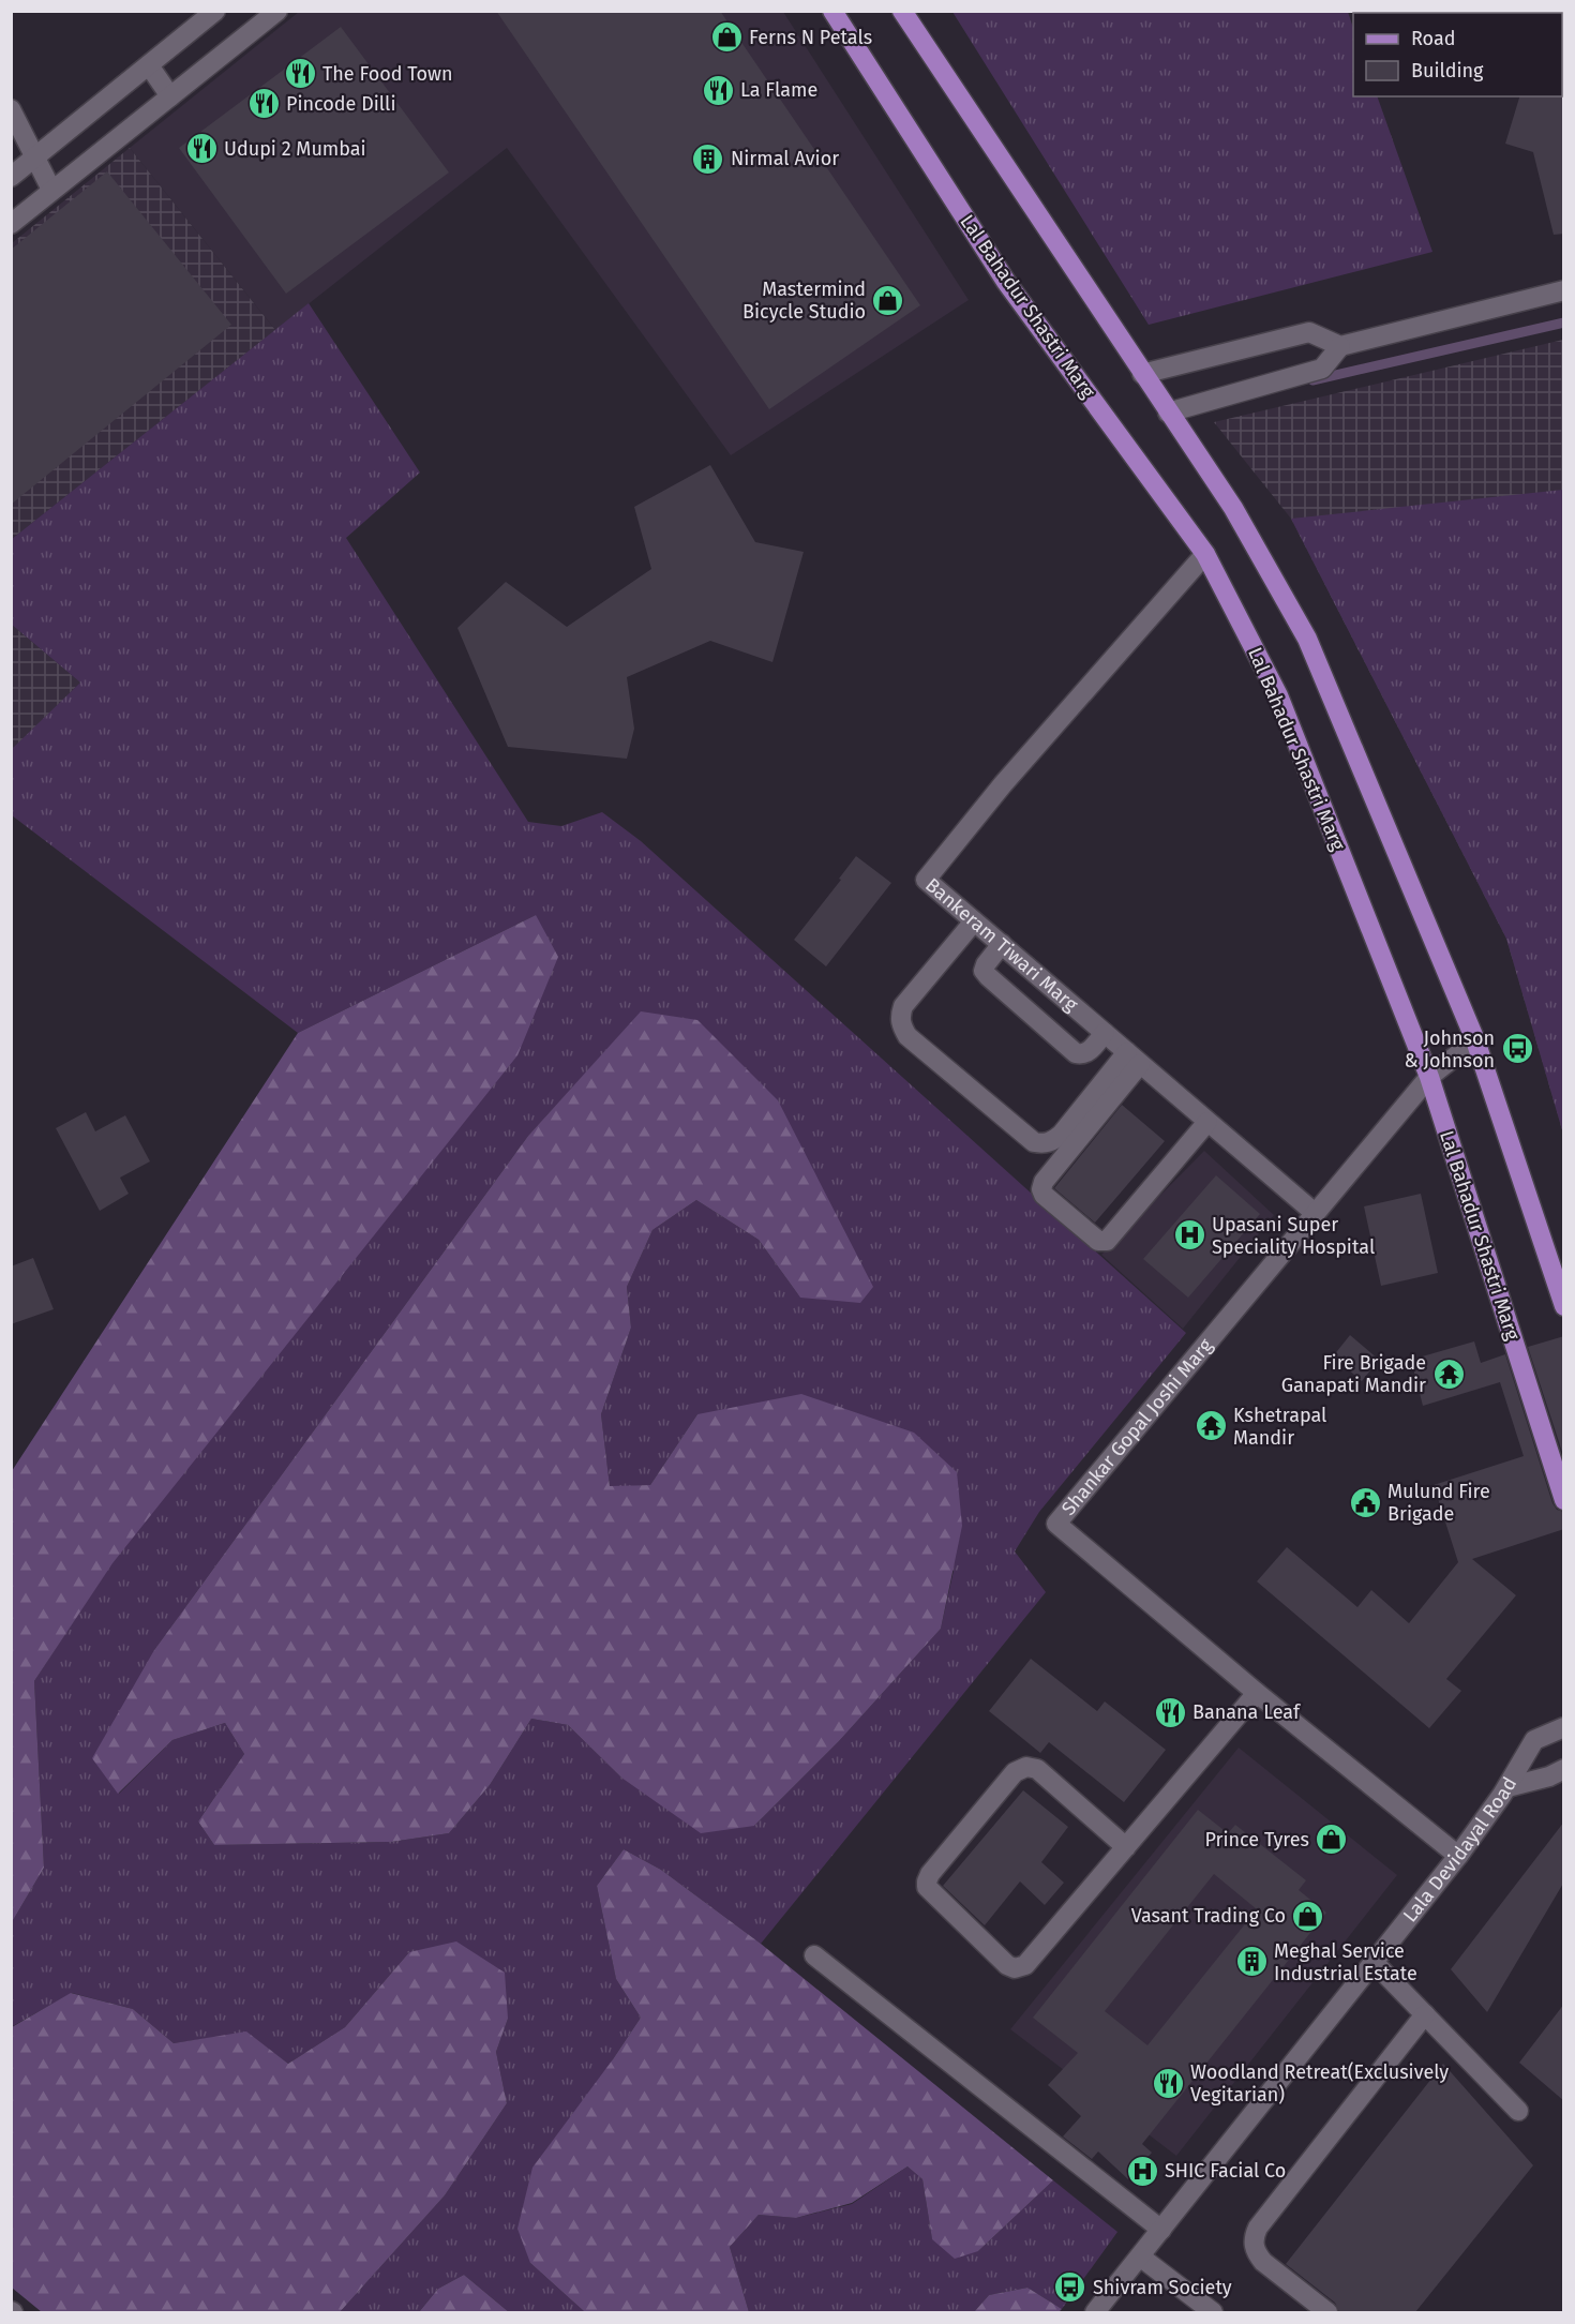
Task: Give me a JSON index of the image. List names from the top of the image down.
{
  "streets": {
    "main road": ["Lal Bahadur Shastri Marg"],
    "street": ["Bankeram Tiwari Marg", "Shankar Gopal Joshi Marg", "Lala Devidayal Road"]
  },
  "crossings": [
    ["Lal Bahadur Shastri Marg", "Bankeram Tiwari Marg"],
    ["Lal Bahadur Shastri Marg", "Shankar Gopal Joshi Marg"],
    ["Bankeram Tiwari Marg", "Shankar Gopal Joshi Marg"],
    ["Shankar Gopal Joshi Marg", "Lala Devidayal Road"]
  ],
  "places": {
    "shop": [
      "Ferns N Petals",
      "Mastermind Bicycle Studio",
      "Prince Tyres",
      "Vasant Trading Co"
    ],
    "restaurant": [
      "The Food Town",
      "La Flame",
      "Pincode Dilli",
      "Udupi 2 Mumbai",
      "Banana Leaf",
      "Woodland Retreat(Exclusively Vegitarian)"
    ],
    "building": ["Nirmal Avior", "Meghal Service Industrial Estate"],
    "bus stop": ["Johnson & Johnson", "Shivram Society"],
    "hospital": ["Upasani Super Speciality Hospital", "SHIC Facial Co"],
    "temple": ["Fire Brigade Ganapati Mandir", "Kshetrapal Mandir"],
    "public building": ["Mulund Fire Brigade"]
  },
  "legend": ["Road", "Building"]
}
